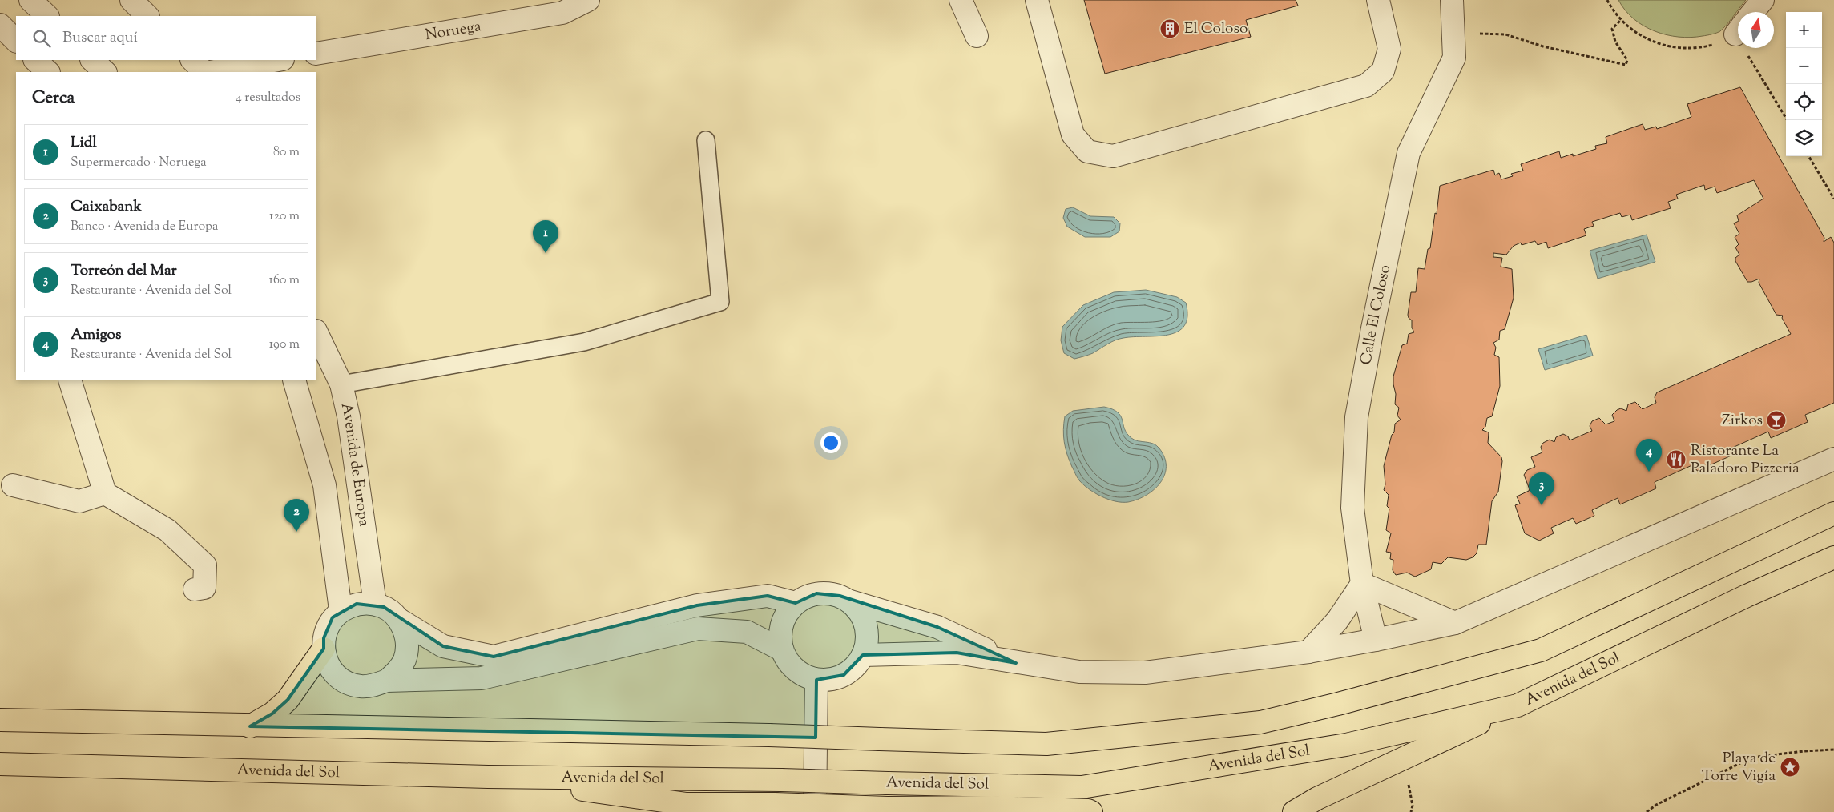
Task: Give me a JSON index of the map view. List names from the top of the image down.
{
  "streets": {
    "main road": ["Avenida del Sol"],
    "street": ["Noruega", "Calle El Coloso", "Avenida de Europa"]
  },
  "places": {
    "building": ["El Coloso"],
    "bar": ["Zirkos"],
    "restaurant": ["Ristorante La Paladoro Pizzeria"],
    "place": ["Playa de Torre Vigía"]
  },
  "north": "top",
  "page": {
    "map_buttons": ["+", "−"],
    "search": "Buscar aquí",
    "heading": ["Cerca", "4 resultados"],
    "list": [
      {
        "mark": "1",
        "name": "Lidl",
        "note": "Supermercado · Noruega",
        "value": "80 m"
      },
      {
        "mark": "2",
        "name": "Caixabank",
        "note": "Banco · Avenida de Europa",
        "value": "120 m"
      },
      {
        "mark": "3",
        "name": "Torreón del Mar",
        "note": "Restaurante · Avenida del Sol",
        "value": "160 m"
      },
      {
        "mark": "4",
        "name": "Amigos",
        "note": "Restaurante · Avenida del Sol",
        "value": "190 m"
      }
    ],
    "pins": [
      "1",
      "4",
      "3",
      "2"
    ]
  }
}
